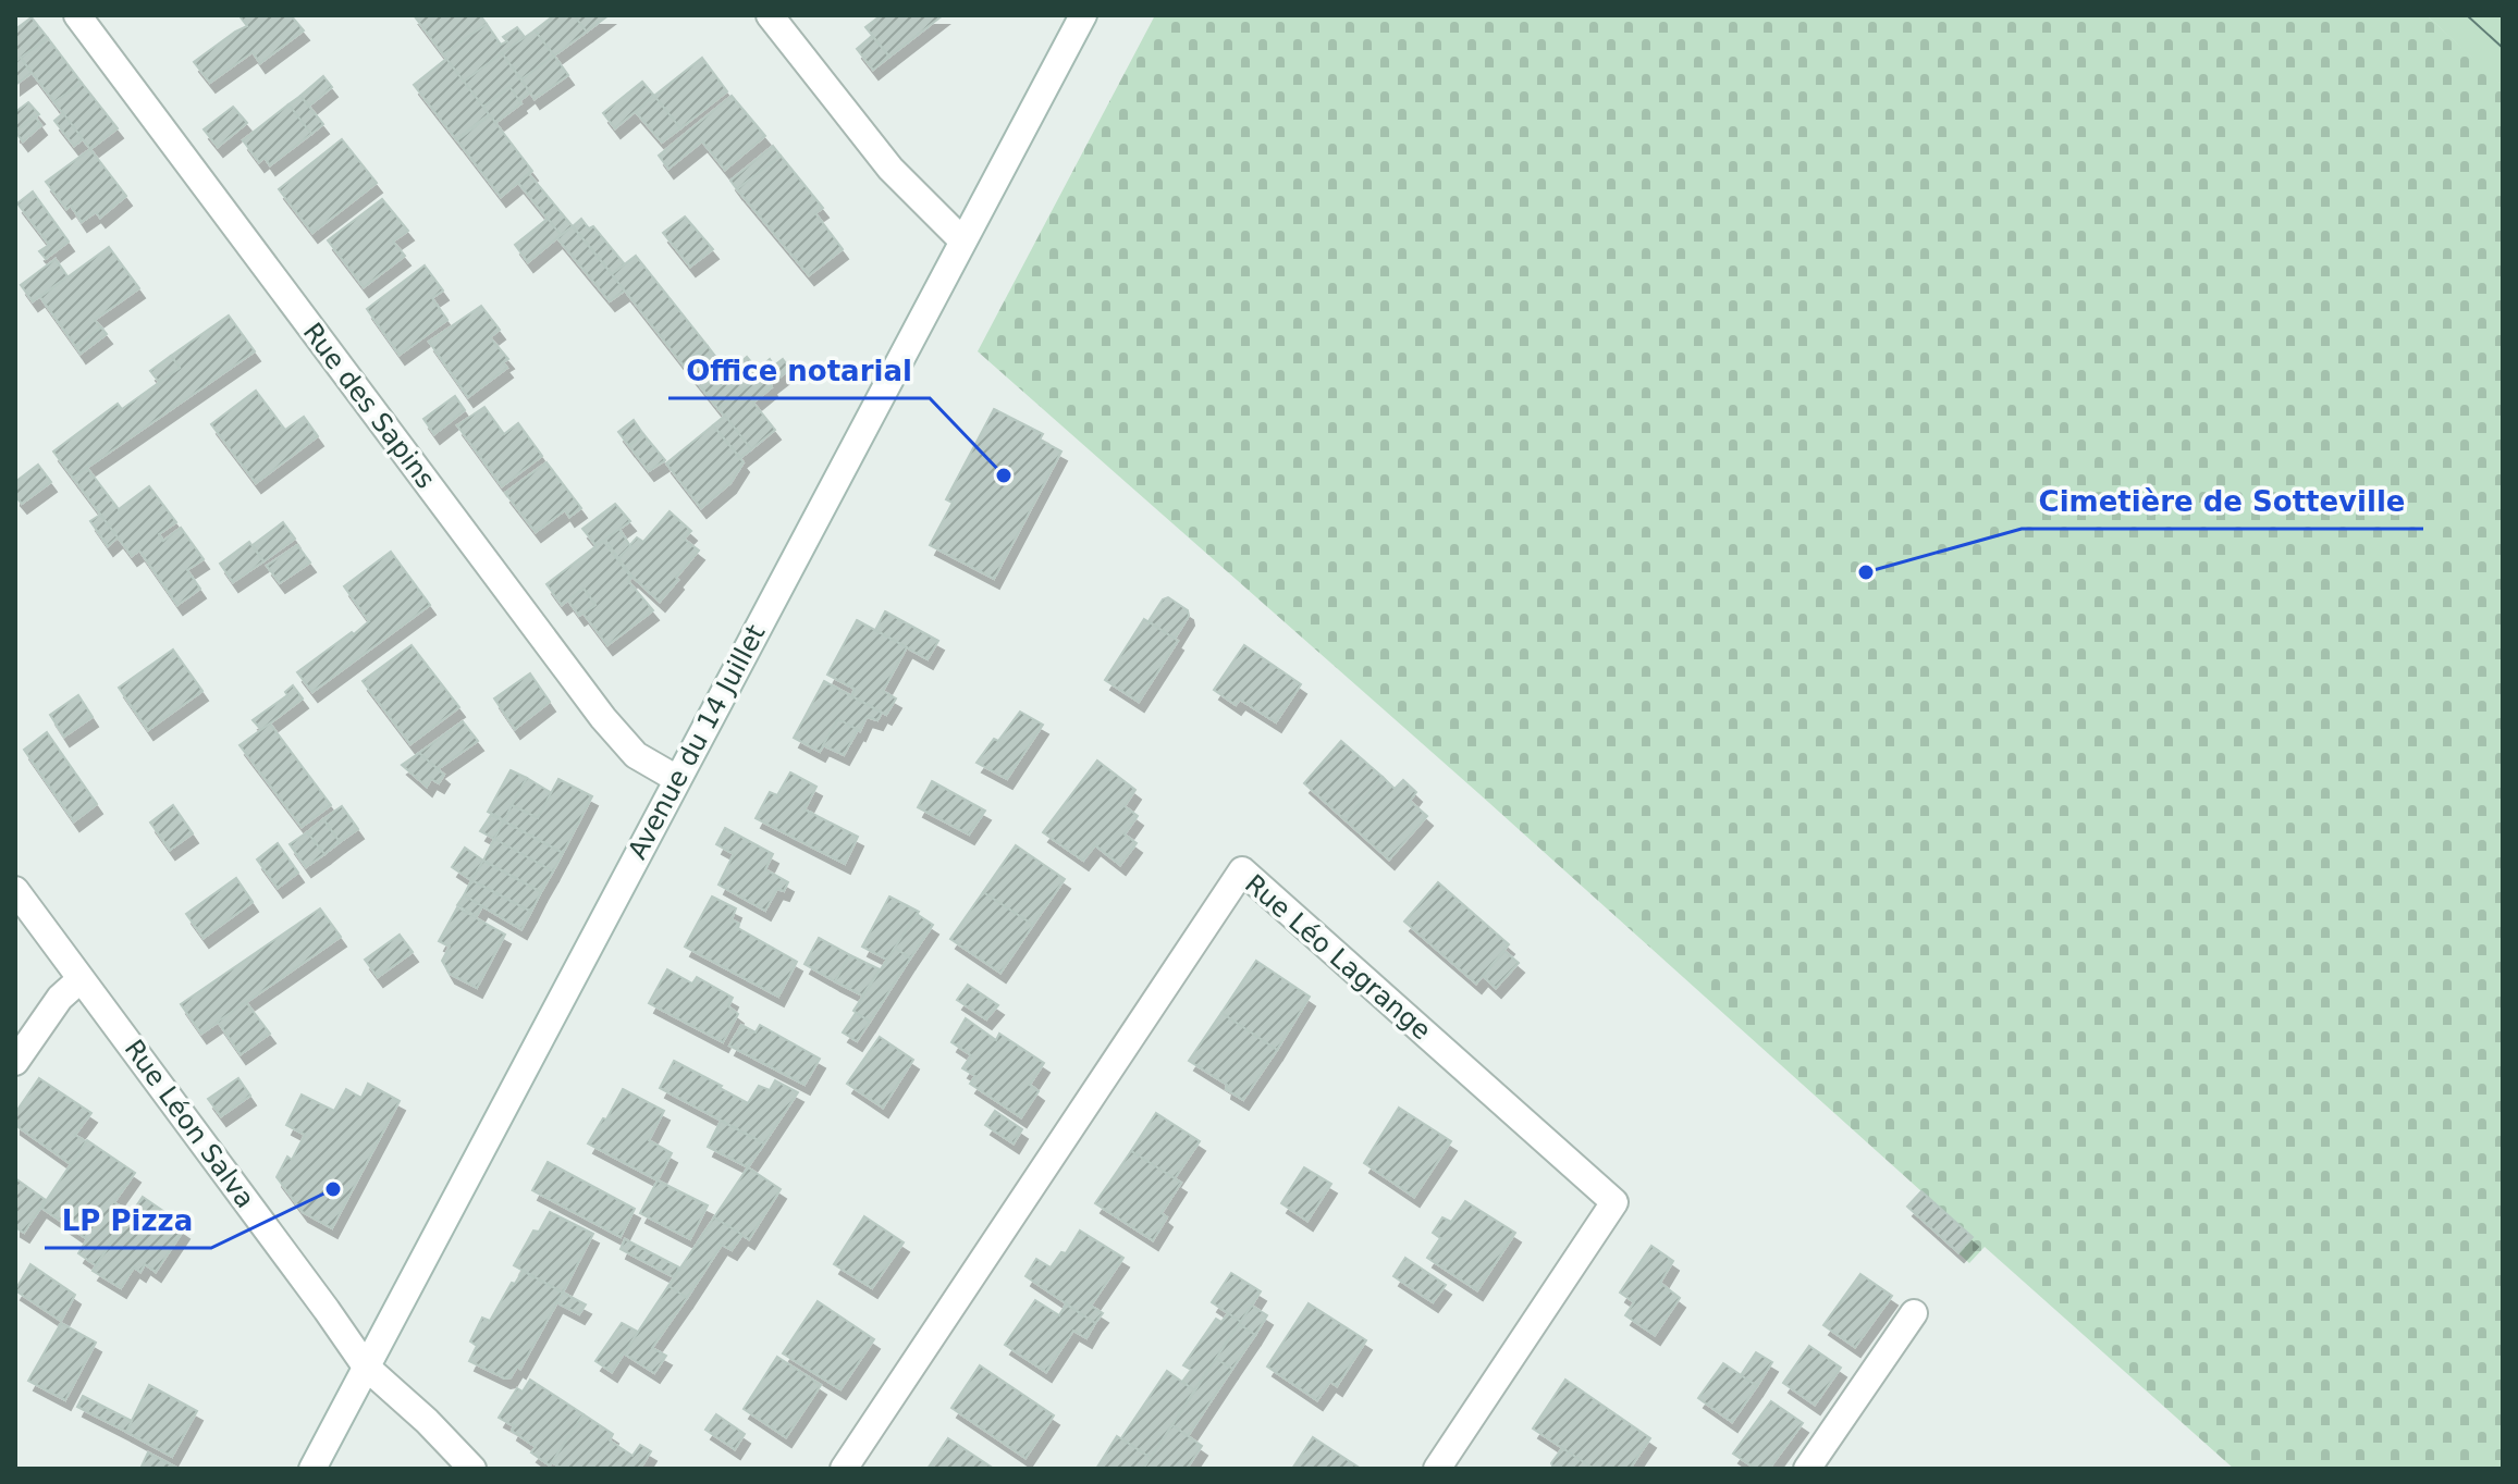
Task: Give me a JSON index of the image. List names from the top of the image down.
{
  "streets": {
    "street": [
      "Rue des Sapins",
      "Avenue du 14 Juillet",
      "Rue Léo Lagrange",
      "Rue Léon Salva"
    ]
  },
  "crossings": [
    ["Rue des Sapins", "Avenue du 14 Juillet"],
    ["Avenue du 14 Juillet", "Rue Léon Salva"]
  ],
  "places": ["Office notarial", "Cimetière de Sotteville", "LP Pizza"]
}
